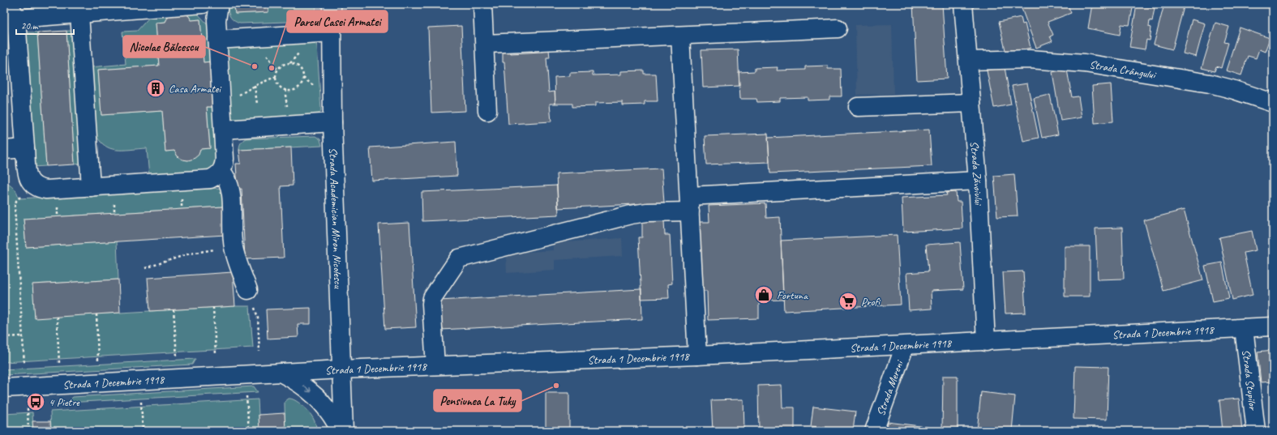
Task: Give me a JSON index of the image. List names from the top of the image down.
{
  "streets": {
    "street": [
      "Strada Crângului",
      "Strada Zăvoiului",
      "Strada Academician Miron Nicolescu",
      "Strada 1 Decembrie 1918",
      "Strada Stupilor",
      "Strada Mereni"
    ]
  },
  "crossings": [
    ["Strada Crângului", "Strada Zăvoiului"],
    ["Strada Zăvoiului", "Strada 1 Decembrie 1918"],
    ["Strada Academician Miron Nicolescu", "Strada 1 Decembrie 1918"],
    ["Strada 1 Decembrie 1918", "Strada Stupilor"],
    ["Strada 1 Decembrie 1918", "Strada Mereni"]
  ],
  "places": {
    "other": ["Nicolae Bălcescu", "Parcul Casei Armatei", "Pensiunea La Tuky"],
    "building": ["Casa Armatei"],
    "shop": ["Fortuna"],
    "supermarket": ["Profi"],
    "bus stop": ["4 Pietre"]
  },
  "scale_bar": "20 m"
}
